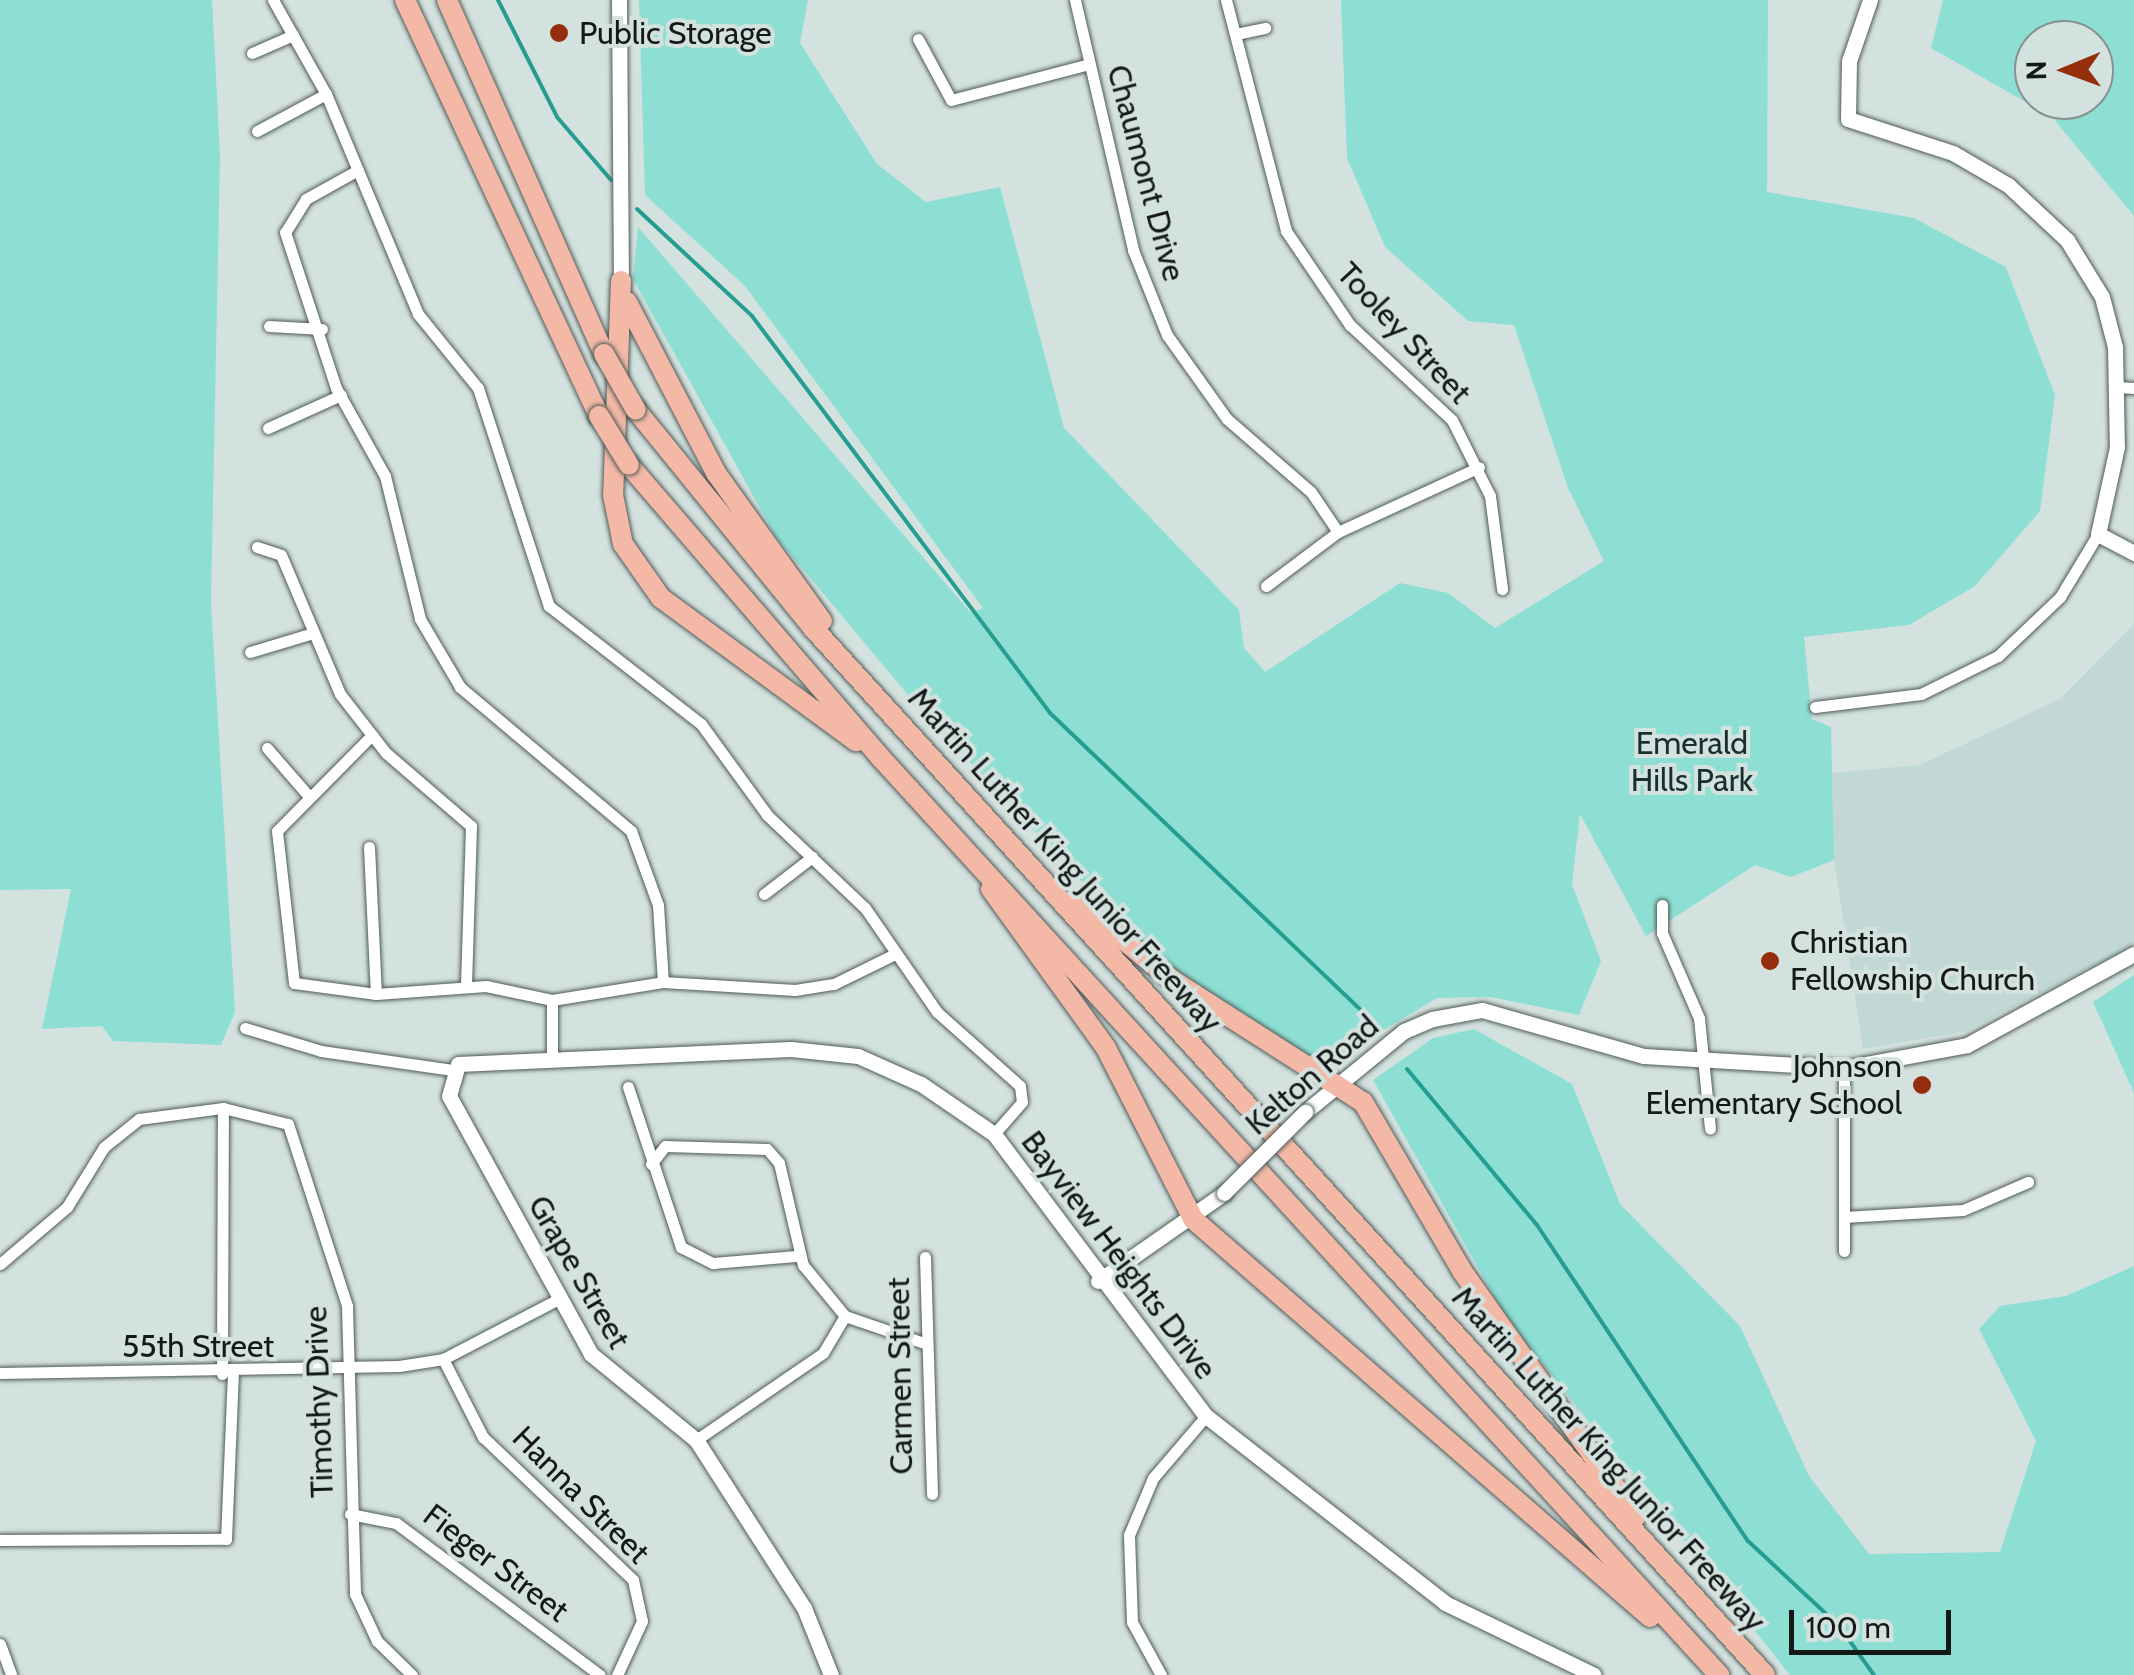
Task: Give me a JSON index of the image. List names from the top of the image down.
{
  "streets": {
    "highway": ["Martin Luther King Junior Freeway"],
    "street": [
      "Chaumont Drive",
      "Tooley Street",
      "Kelton Road",
      "Bayview Heights Drive",
      "Grape Street",
      "55th Street",
      "Carmen Street",
      "Timothy Drive",
      "Hanna Street",
      "Fieger Street"
    ]
  },
  "crossings": [
    ["Kelton Road", "Bayview Heights Drive"],
    ["Bayview Heights Drive", "Grape Street"],
    ["Grape Street", "55th Street"],
    ["55th Street", "Timothy Drive"],
    ["55th Street", "Hanna Street"],
    ["Timothy Drive", "Fieger Street"]
  ],
  "parks": ["Emerald Hills Park"],
  "places": ["Public Storage", "Christian Fellowship Church", "Johnson Elementary School"],
  "scale_bar": "100 m",
  "north": "left"
}
